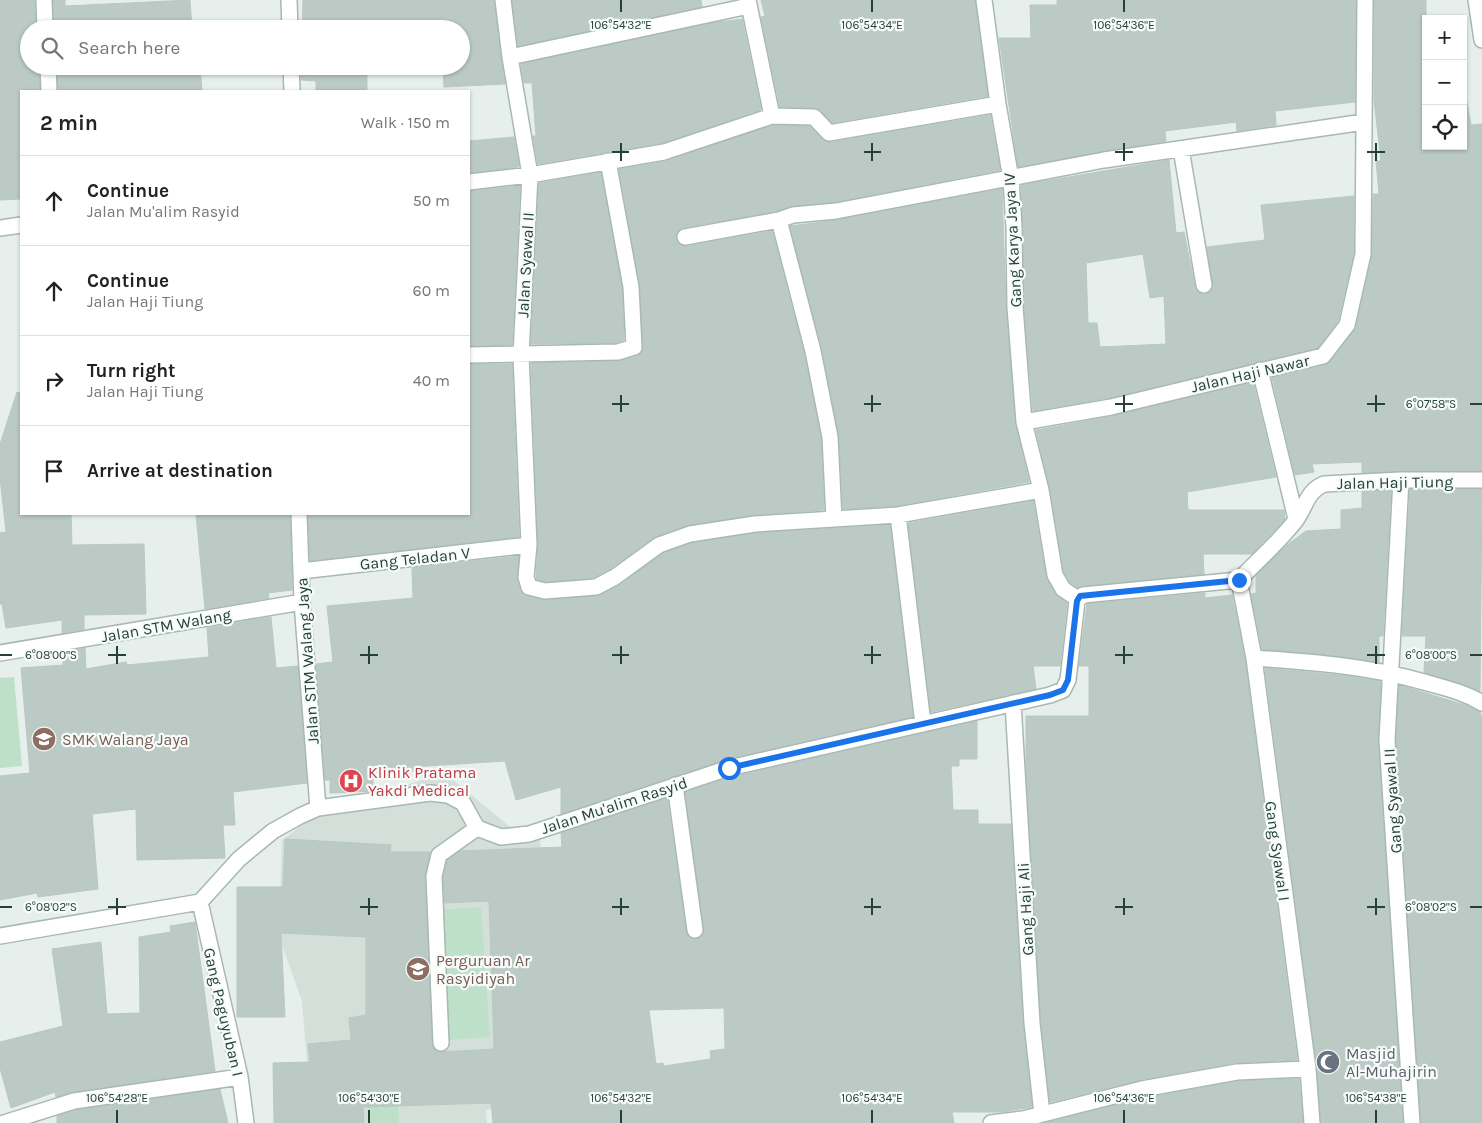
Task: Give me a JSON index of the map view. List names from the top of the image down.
{
  "streets": {
    "street": [
      "Gang Karya Jaya IV",
      "Jalan Syawal II",
      "Jalan Haji Nawar",
      "Jalan Haji Tiung",
      "Gang Teladan V",
      "Jalan STM Walang",
      "Jalan STM Walang Jaya",
      "Gang Syawal II",
      "Jalan Mu'alim Rasyid",
      "Gang Syawal I",
      "Gang Haji Ali",
      "Gang Paguyuban I"
    ]
  },
  "crossings": [
    ["Gang Karya Jaya IV", "Jalan Haji Nawar"],
    ["Jalan Syawal II", "Gang Teladan V"],
    ["Jalan Haji Tiung", "Gang Syawal II"],
    ["Jalan Haji Tiung", "Gang Syawal I"],
    ["Gang Teladan V", "Jalan STM Walang Jaya"],
    ["Jalan STM Walang", "Jalan STM Walang Jaya"]
  ],
  "places": {
    "school or university": ["SMK Walang Jaya", "Perguruan Ar Rasyidiyah"],
    "hospital": ["Klinik Pratama Yakdi Medical"],
    "mosque": ["Masjid Al-Muhajirin"]
  },
  "page": {
    "map_buttons": ["+", "−"],
    "search": "Search here",
    "heading": ["2 min", "Walk · 150 m"],
    "list": [
      ["Continue", "Jalan Mu'alim Rasyid", "50 m"],
      ["Continue", "Jalan Haji Tiung", "60 m"],
      ["Turn right", "Jalan Haji Tiung", "40 m"],
      "Arrive at destination"
    ]
  },
  "coordinates": [
    "106°54'32\"E",
    "106°54'34\"E",
    "106°54'36\"E",
    "6°07'58\"S",
    "6°08'00\"S",
    "6°08'02\"S",
    "106°54'28\"E",
    "106°54'30\"E",
    "106°54'38\"E"
  ]
}
